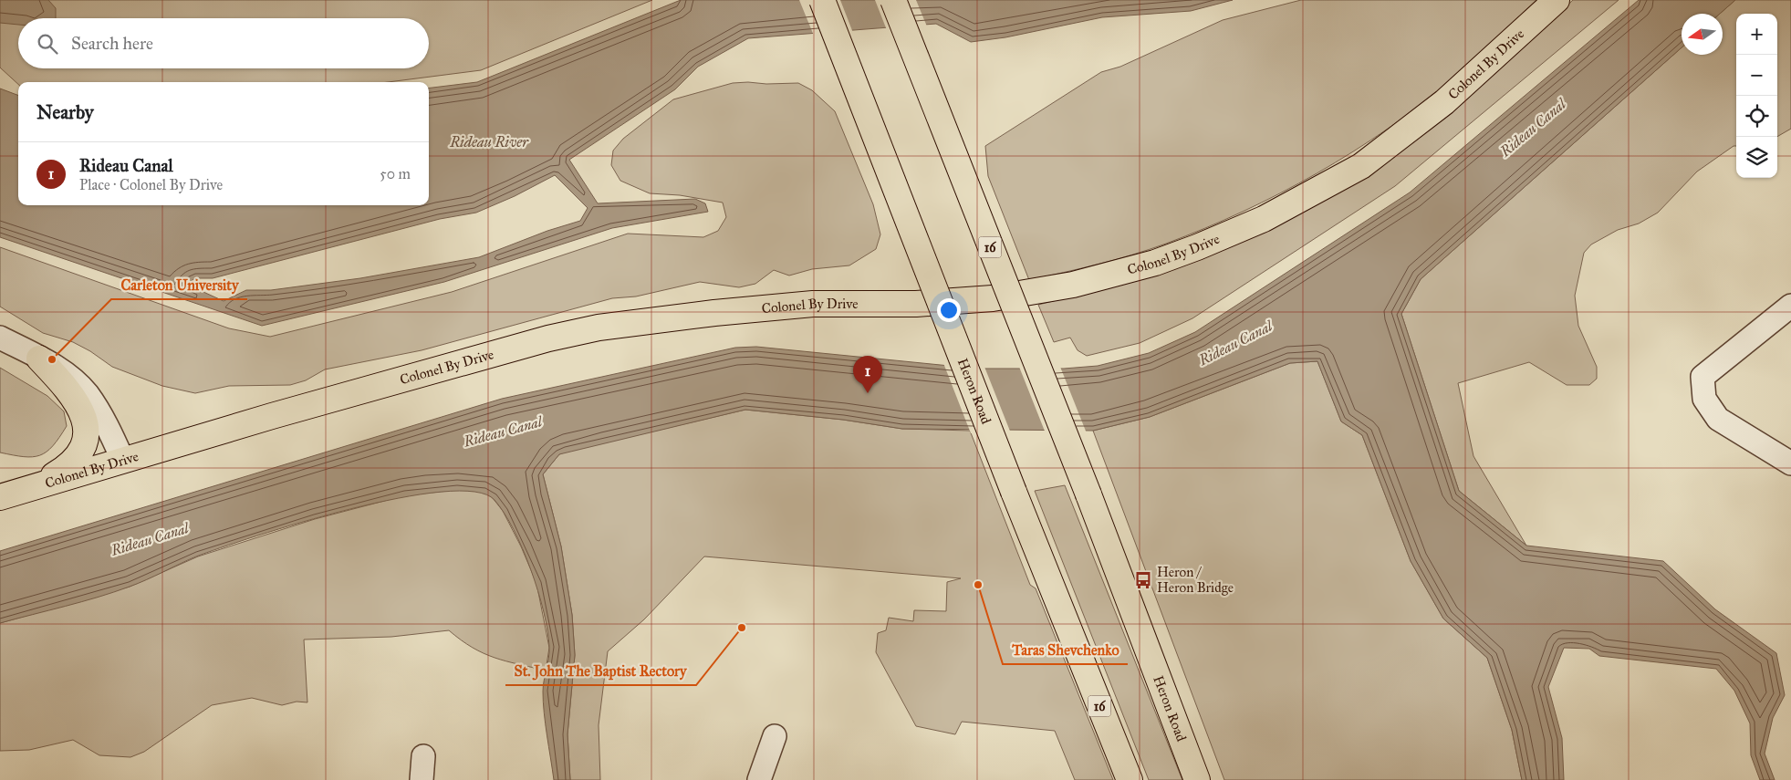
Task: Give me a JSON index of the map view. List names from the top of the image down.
{
  "streets": {
    "main road": ["Colonel By Drive", "16", "Heron Road"]
  },
  "water": ["Rideau Canal", "Rideau River"],
  "places": {
    "other": ["Carleton University", "Taras Shevchenko", "St. John The Baptist Rectory"],
    "bus stop": ["Heron / Heron Bridge"]
  },
  "north": "left",
  "page": {
    "map_buttons": ["+", "−"],
    "search": "Search here",
    "heading": "Nearby",
    "list": [
      {
        "mark": "1",
        "name": "Rideau Canal",
        "note": "Place · Colonel By Drive",
        "value": "50 m"
      }
    ],
    "pins": "1"
  }
}
